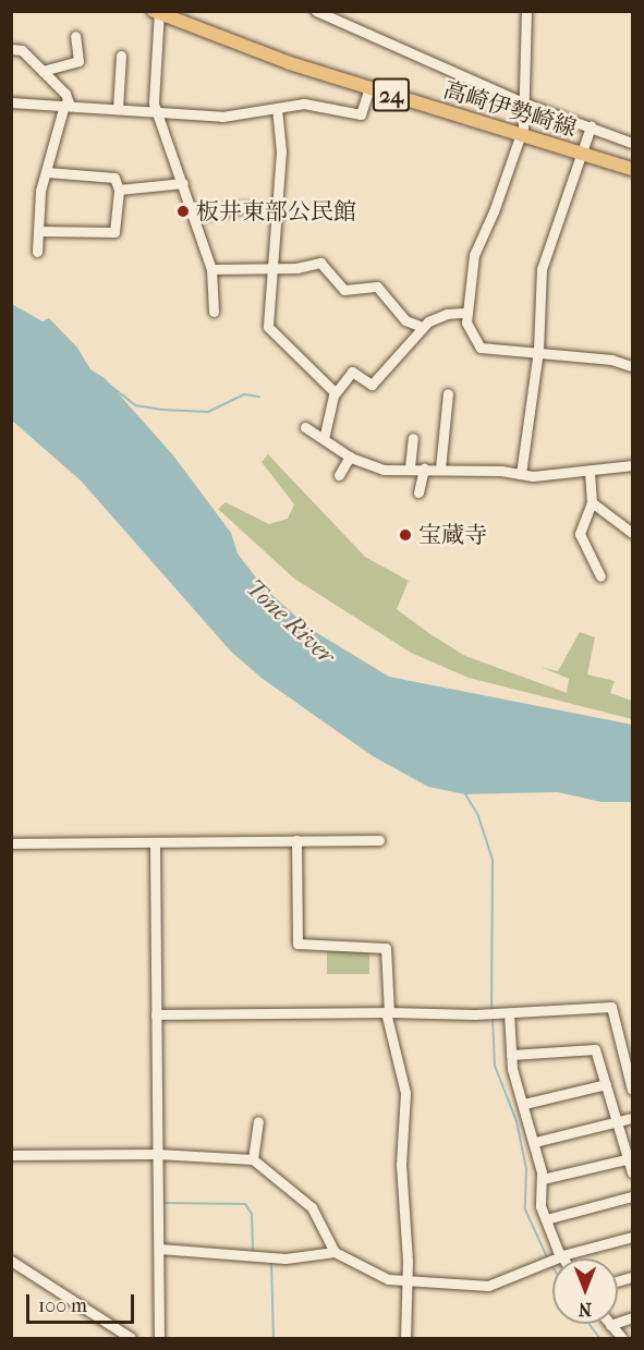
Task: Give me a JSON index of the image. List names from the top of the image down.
{
  "streets": {
    "main road": ["24", "高崎伊勢崎線"]
  },
  "water": ["Tone River"],
  "places": ["板井東部公民館", "宝蔵寺"],
  "scale_bar": "100 m",
  "north": "bottom"
}
